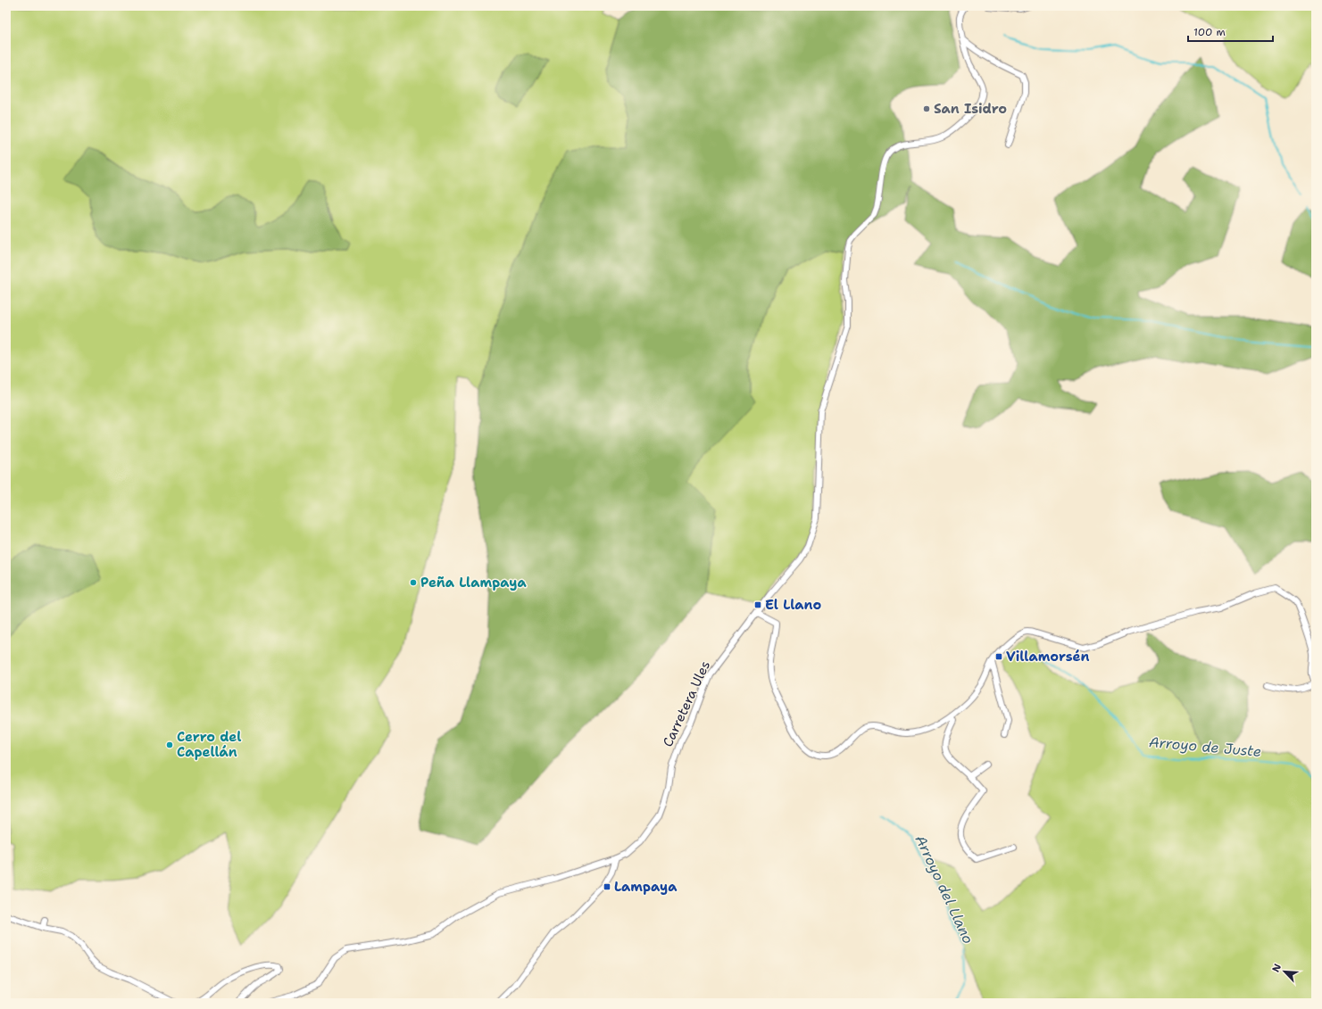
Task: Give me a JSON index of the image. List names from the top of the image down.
{
  "streets": {
    "street": ["Carretera Ules"]
  },
  "water": ["Arroyo de Juste", "Arroyo del Llano"],
  "places": {
    "other": ["San Isidro", "Peña Llampaya", "Cerro del Capellán"],
    "transit": ["El Llano", "Villamorsén", "Lampaya"]
  },
  "scale_bar": "100 m",
  "north": "top left"
}
